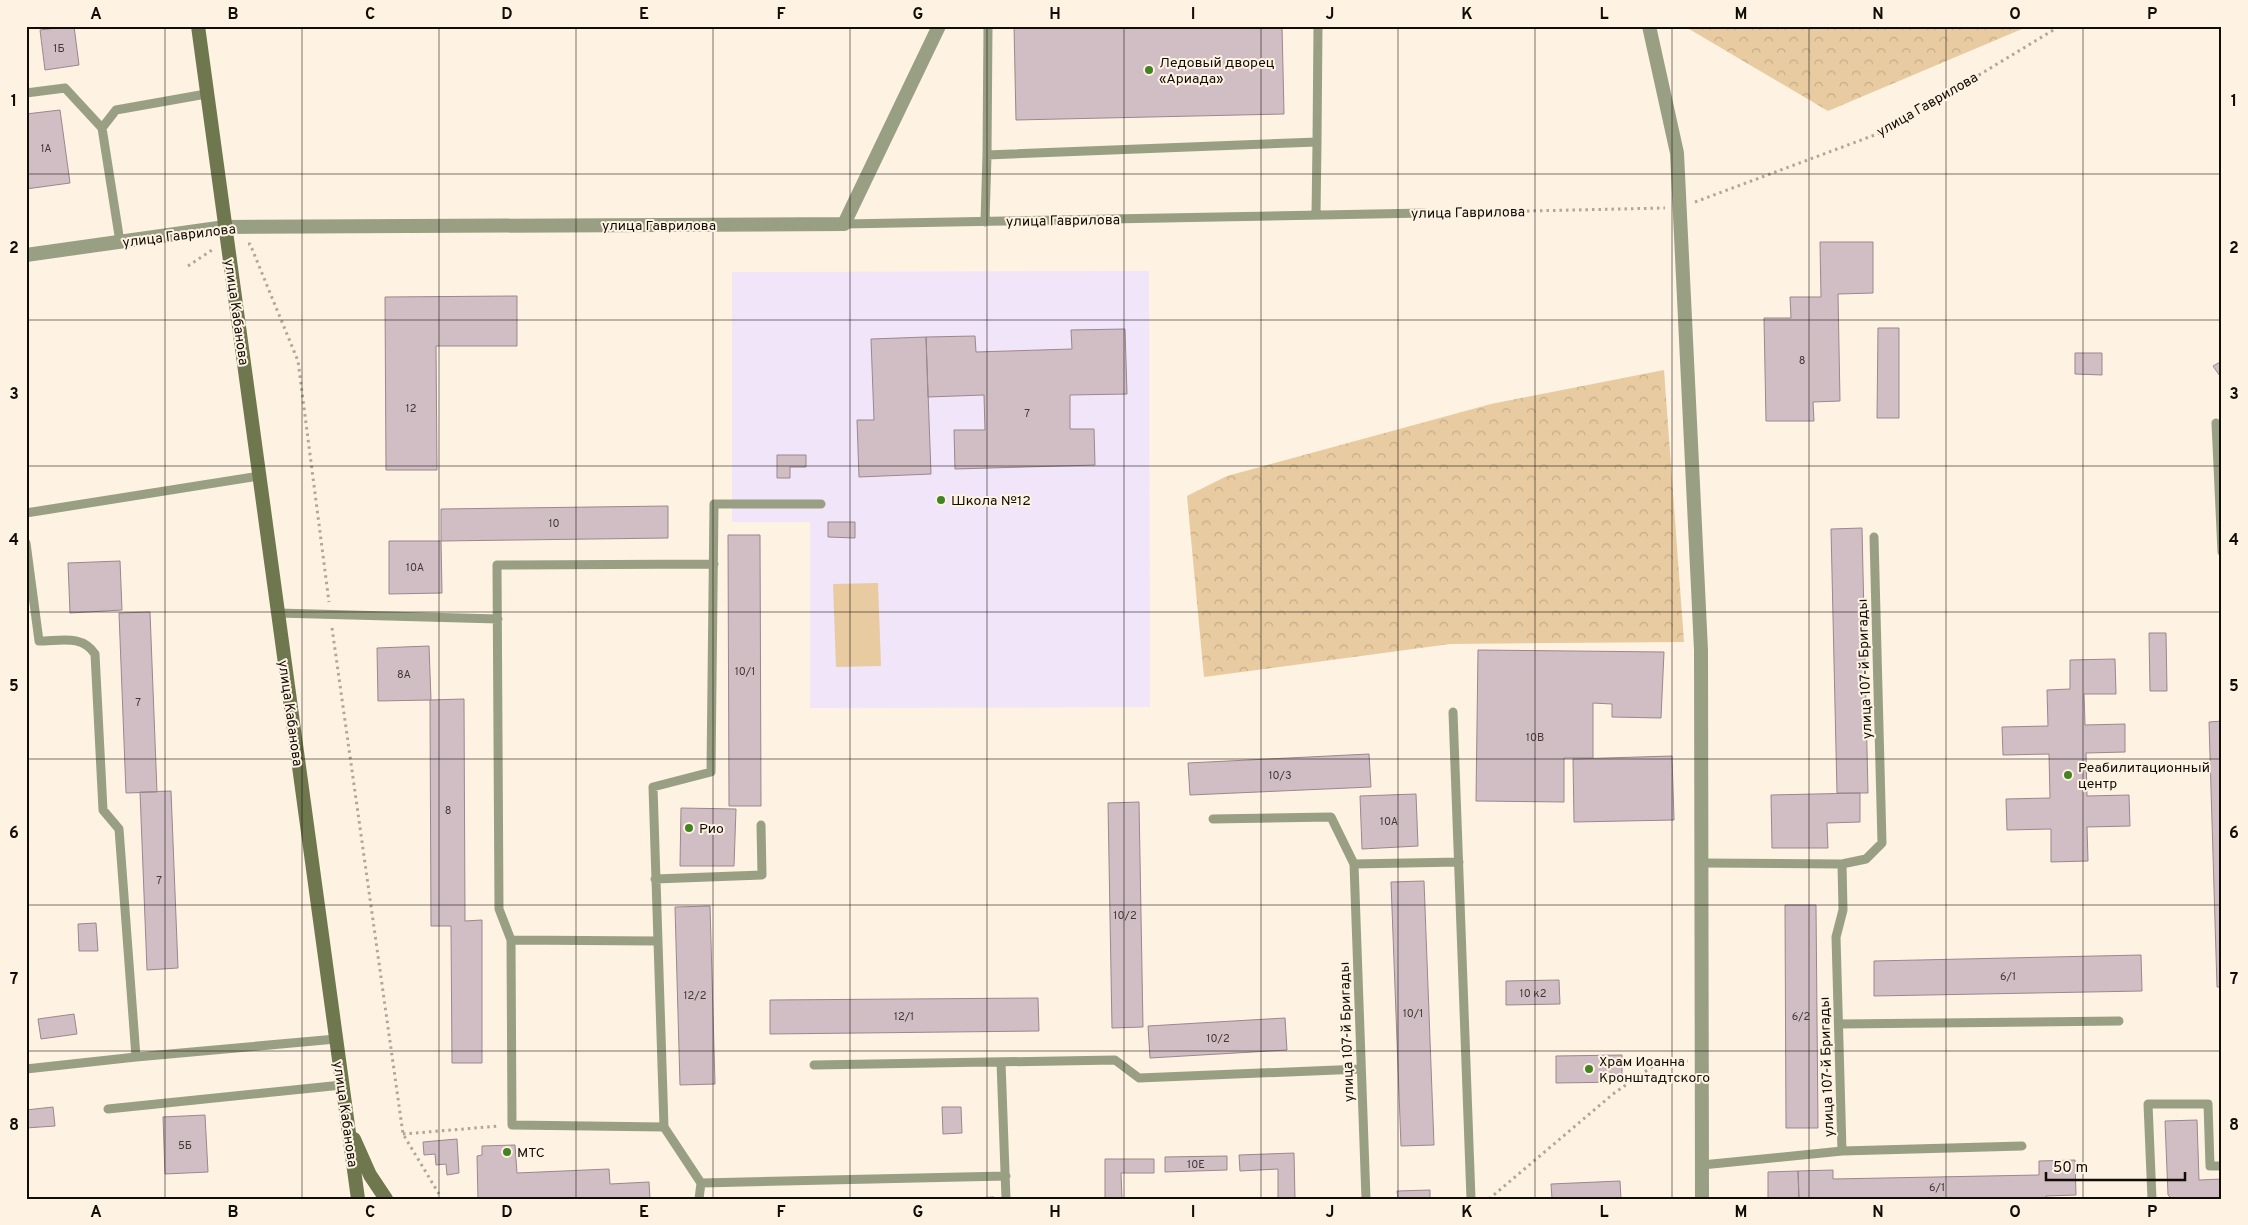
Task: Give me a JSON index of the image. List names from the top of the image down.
{
  "streets": {
    "main road": ["улица Кабанова"],
    "street": ["улица Гаврилова"],
    "lane": ["улица 107-й Бригады"]
  },
  "crossings": [
    ["улица Гаврилова", "улица Кабанова"]
  ],
  "places": [
    "Ледовый дворец «Ариада»",
    "Школа №12",
    "Реабилитационный центр",
    "Рио",
    "Храм Иоанна Кронштадтского",
    "МТС"
  ],
  "house_numbers": [
    "1Б",
    "1А",
    "8",
    "12",
    "7",
    "10",
    "10А",
    "10/1",
    "8А",
    "7",
    "10В",
    "10/3",
    "8",
    "10А",
    "7",
    "10/2",
    "6/1",
    "10 к2",
    "12/2",
    "10/1",
    "12/1",
    "6/2",
    "10/2",
    "5Б",
    "10Е",
    "6/1"
  ],
  "scale_bar": "50 m",
  "grid": {
    "columns": [
      "A",
      "B",
      "C",
      "D",
      "E",
      "F",
      "G",
      "H",
      "I",
      "J",
      "K",
      "L",
      "M",
      "N",
      "O",
      "P"
    ],
    "rows": [
      "1",
      "2",
      "3",
      "4",
      "5",
      "6",
      "7",
      "8"
    ]
  }
}
